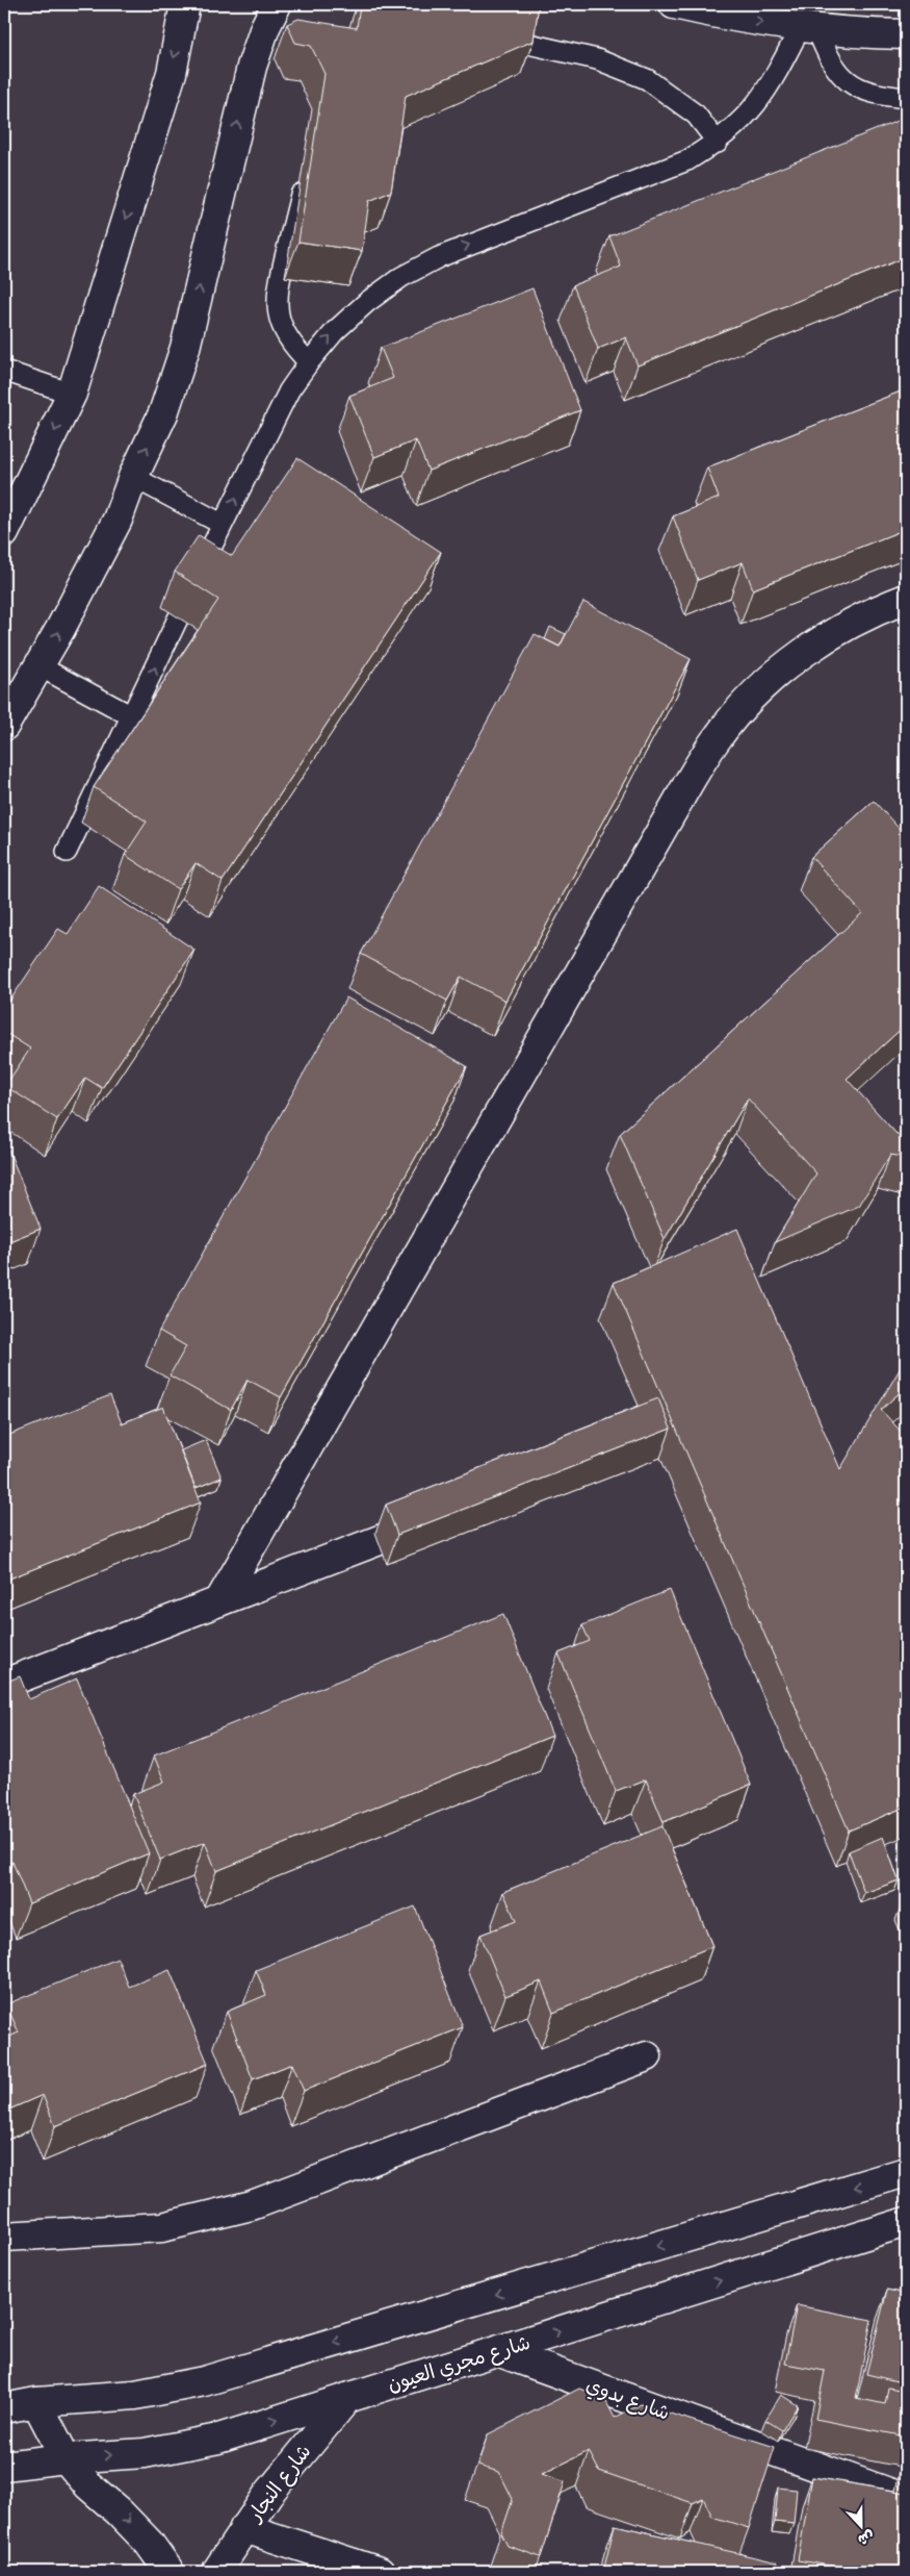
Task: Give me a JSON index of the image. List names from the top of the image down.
{
  "streets": {
    "street": ["شارع مجري العيون", "شارع بدوي", "شارع النجار"]
  },
  "crossings": [
    ["شارع مجري العيون", "شارع بدوي"],
    ["شارع مجري العيون", "شارع النجار"]
  ],
  "north": "bottom"
}
